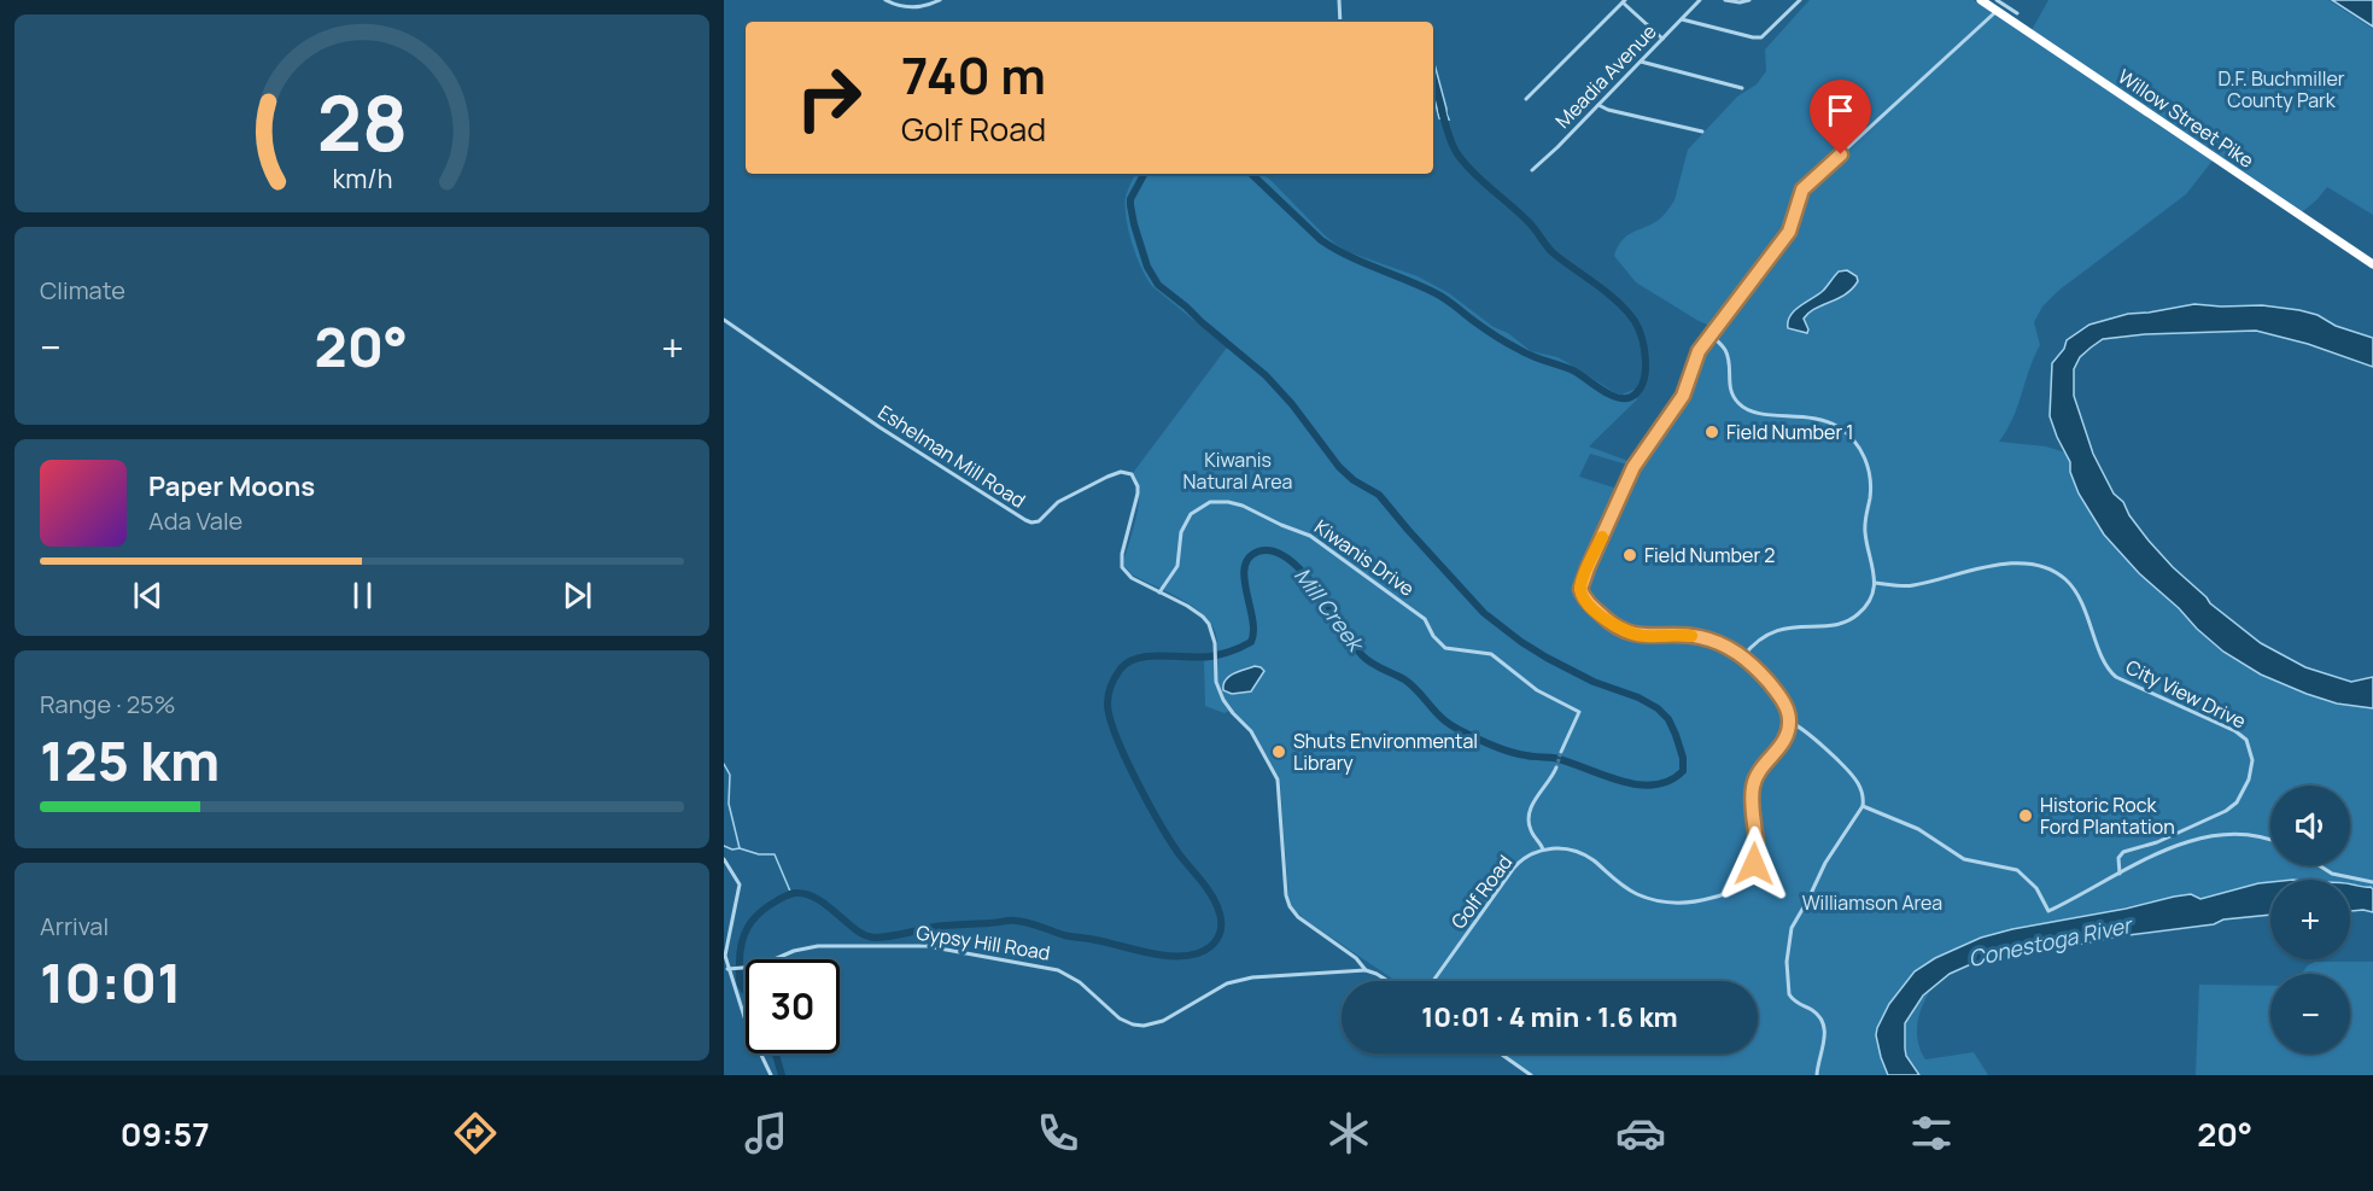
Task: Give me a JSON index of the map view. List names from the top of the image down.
{
  "streets": {
    "highway": ["Willow Street Pike"],
    "street": [
      "Meadia Avenue",
      "Eshelman Mill Road",
      "Kiwanis Drive",
      "City View Drive",
      "Golf Road",
      "Gypsy Hill Road"
    ]
  },
  "crossings": [
    ["Eshelman Mill Road", "Kiwanis Drive"],
    ["Eshelman Mill Road", "Gypsy Hill Road"]
  ],
  "water": ["Mill Creek", "Conestoga River"],
  "parks": ["D.F. Buchmiller County Park", "Kiwanis Natural Area", "Williamson Area"],
  "places": [
    "Field Number 1",
    "Field Number 2",
    "Shuts Environmental Library",
    "Historic Rock Ford Plantation"
  ],
  "page": {
    "turn": ["740 m", "Golf Road"],
    "tile": [
      "Climate",
      ["Range · 25%", "125 km"],
      ["Arrival", "10:01"]
    ],
    "heat": ["−", "20°", "+"],
    "song": ["Paper Moons", "Ada Vale"],
    "map_buttons": ["+", "−"],
    "limit": "30",
    "trip": "10:01 · 4 min · 1.6 km",
    "tabs": ["09:57", "20°"],
    "gauge": ["28", "km/h"]
  }
}
